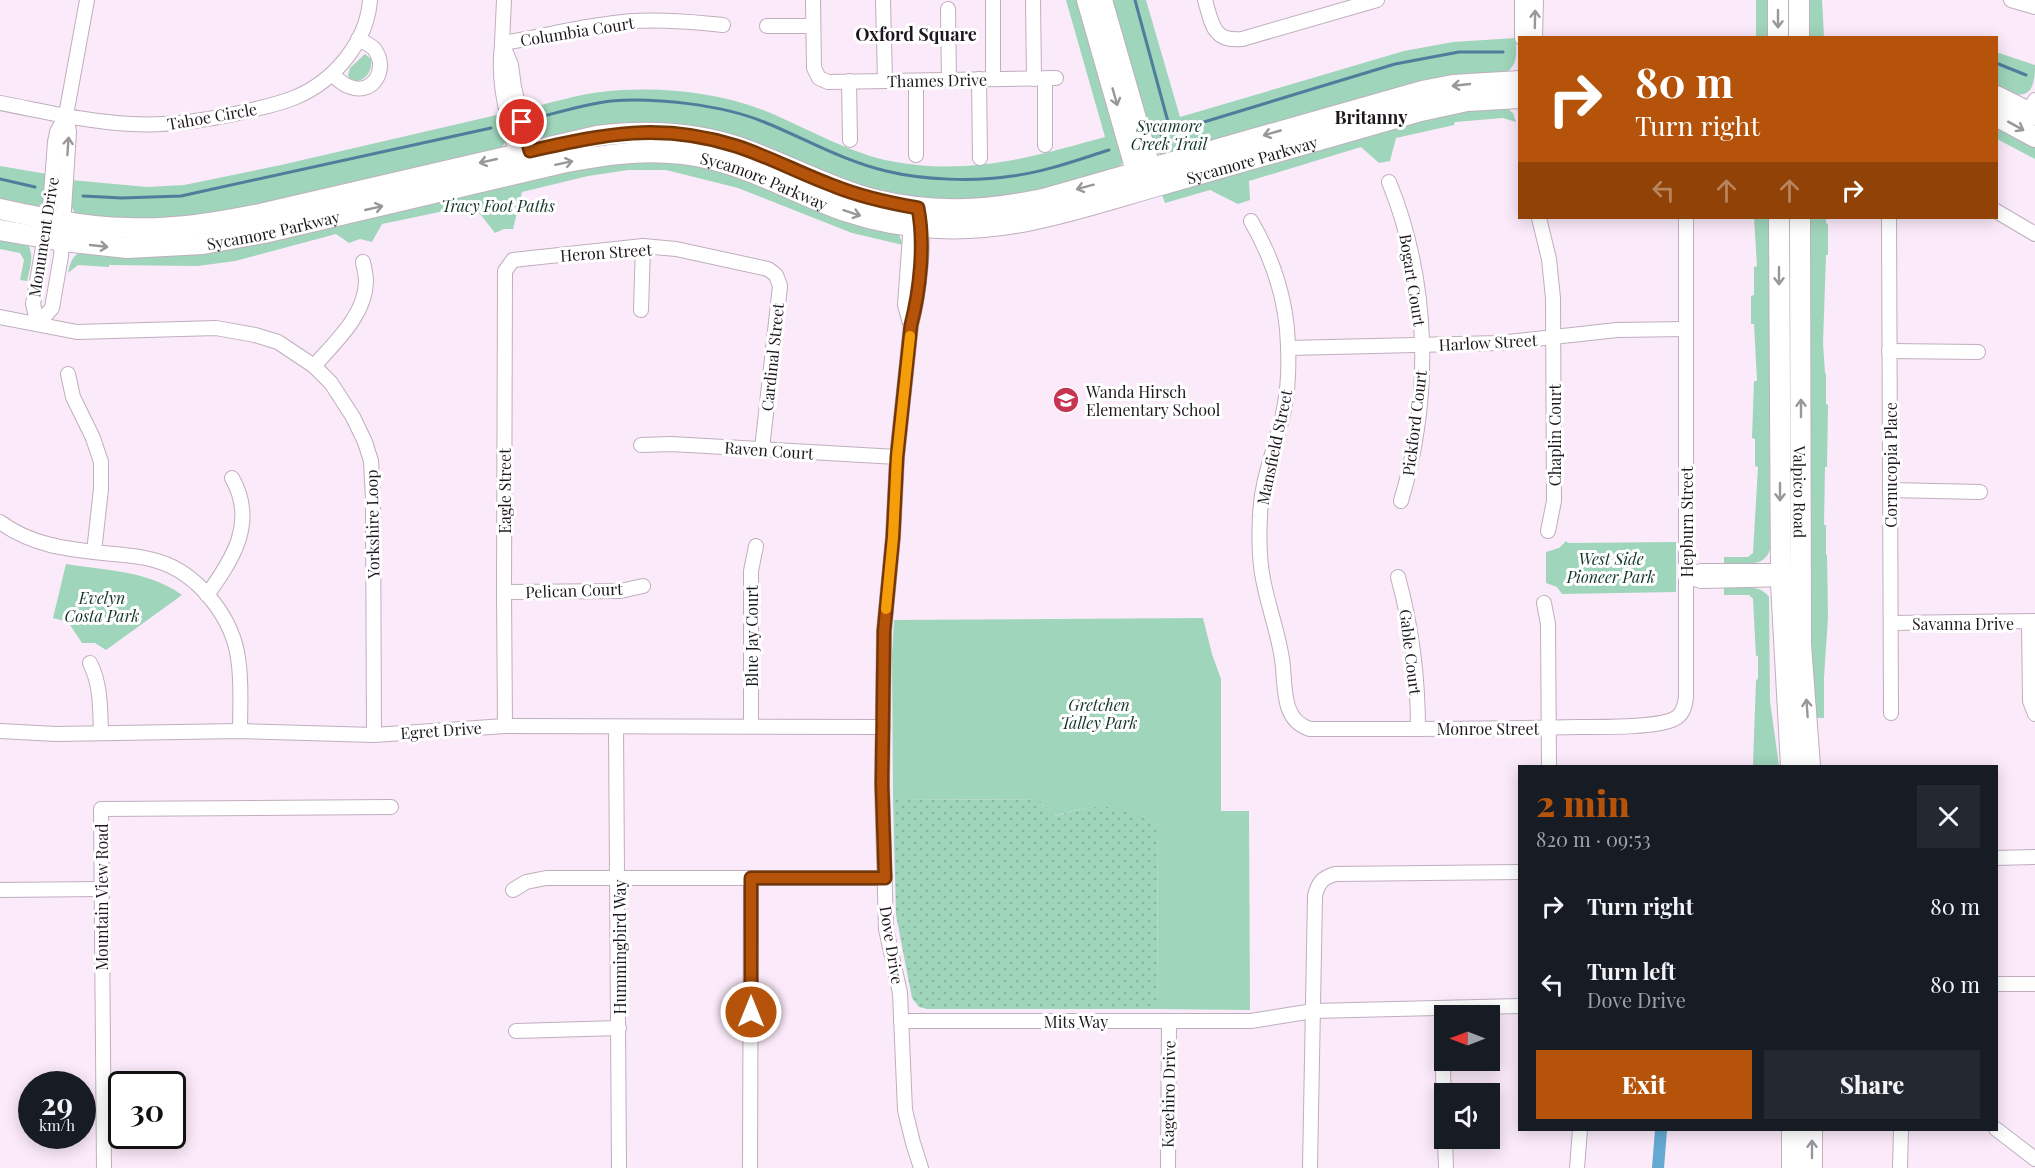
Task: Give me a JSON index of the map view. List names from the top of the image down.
{
  "streets": {
    "main road": ["Sycamore Parkway", "Valpico Road"],
    "street": [
      "Columbia Court",
      "Thames Drive",
      "Tahoe Circle",
      "Monument Drive",
      "Heron Street",
      "Bogart Court",
      "Harlow Street",
      "Cardinal Street",
      "Pickford Court",
      "Chaplin Court",
      "Mansfield Street",
      "Raven Court",
      "Cornucopia Place",
      "Eagle Street",
      "Hepburn Street",
      "Yorkshire Loop",
      "Pelican Court",
      "Savanna Drive",
      "Blue Jay Court",
      "Gable Court",
      "Monroe Street",
      "Egret Drive",
      "Mountain View Road",
      "Dove Drive",
      "Hummingbird Way",
      "Mits Way",
      "Kagehiro Drive"
    ]
  },
  "crossings": [
    ["Tahoe Circle", "Monument Drive"],
    ["Sycamore Parkway", "Monument Drive"],
    ["Sycamore Parkway", "Dove Drive"],
    ["Monument Drive", "Yorkshire Loop"],
    ["Heron Street", "Cardinal Street"],
    ["Heron Street", "Eagle Street"],
    ["Bogart Court", "Harlow Street"],
    ["Bogart Court", "Pickford Court"],
    ["Harlow Street", "Pickford Court"],
    ["Harlow Street", "Chaplin Court"],
    ["Harlow Street", "Mansfield Street"],
    ["Harlow Street", "Hepburn Street"],
    ["Cardinal Street", "Raven Court"],
    ["Mansfield Street", "Monroe Street"],
    ["Raven Court", "Dove Drive"],
    ["Cornucopia Place", "Savanna Drive"],
    ["Eagle Street", "Pelican Court"],
    ["Eagle Street", "Egret Drive"],
    ["Hepburn Street", "Monroe Street"],
    ["Yorkshire Loop", "Egret Drive"],
    ["Blue Jay Court", "Egret Drive"],
    ["Gable Court", "Monroe Street"],
    ["Egret Drive", "Dove Drive"],
    ["Egret Drive", "Hummingbird Way"],
    ["Dove Drive", "Mits Way"],
    ["Mits Way", "Kagehiro Drive"]
  ],
  "districts": ["Oxford Square", "Britanny"],
  "parks": [
    "Sycamore Creek Trail",
    "Tracy Foot Paths",
    "West Side Pioneer Park",
    "Evelyn Costa Park",
    "Gretchen Talley Park"
  ],
  "places": {
    "school or university": ["Wanda Hirsch Elementary School"]
  },
  "north": "left",
  "page": {
    "turn": ["80 m", "Turn right"],
    "heading": ["2 min", "820 m · 09:53"],
    "list": [
      {
        "name": "Turn right",
        "value": "80 m"
      },
      {
        "name": "Turn left",
        "note": "Dove Drive",
        "value": "80 m"
      }
    ],
    "buttons": ["Exit", "Share"],
    "speed": "29 km/h",
    "limit": "30"
  }
}
